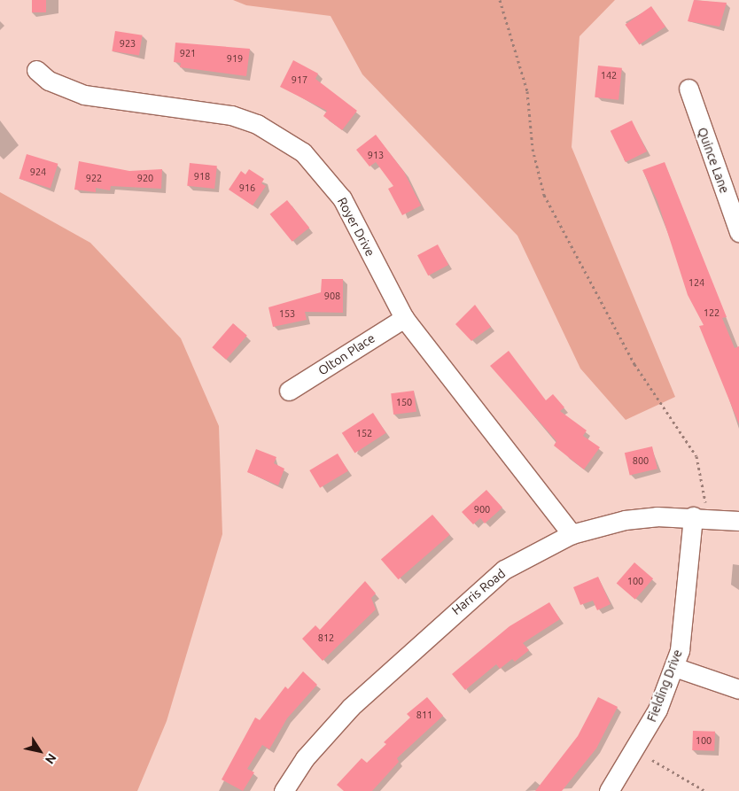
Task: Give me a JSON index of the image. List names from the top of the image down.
{
  "streets": {
    "street": [
      "Quince Lane",
      "Royer Drive",
      "Olton Place",
      "Harris Road",
      "Fielding Drive"
    ]
  },
  "crossings": [
    ["Royer Drive", "Olton Place"],
    ["Royer Drive", "Harris Road"],
    ["Harris Road", "Fielding Drive"]
  ],
  "house_numbers": [
    "923",
    "921",
    "919",
    "142",
    "917",
    "913",
    "924",
    "918",
    "922",
    "920",
    "916",
    "124",
    "908",
    "122",
    "153",
    "150",
    "152",
    "800",
    "900",
    "100",
    "812",
    "811",
    "100"
  ],
  "north": "bottom right"
}
